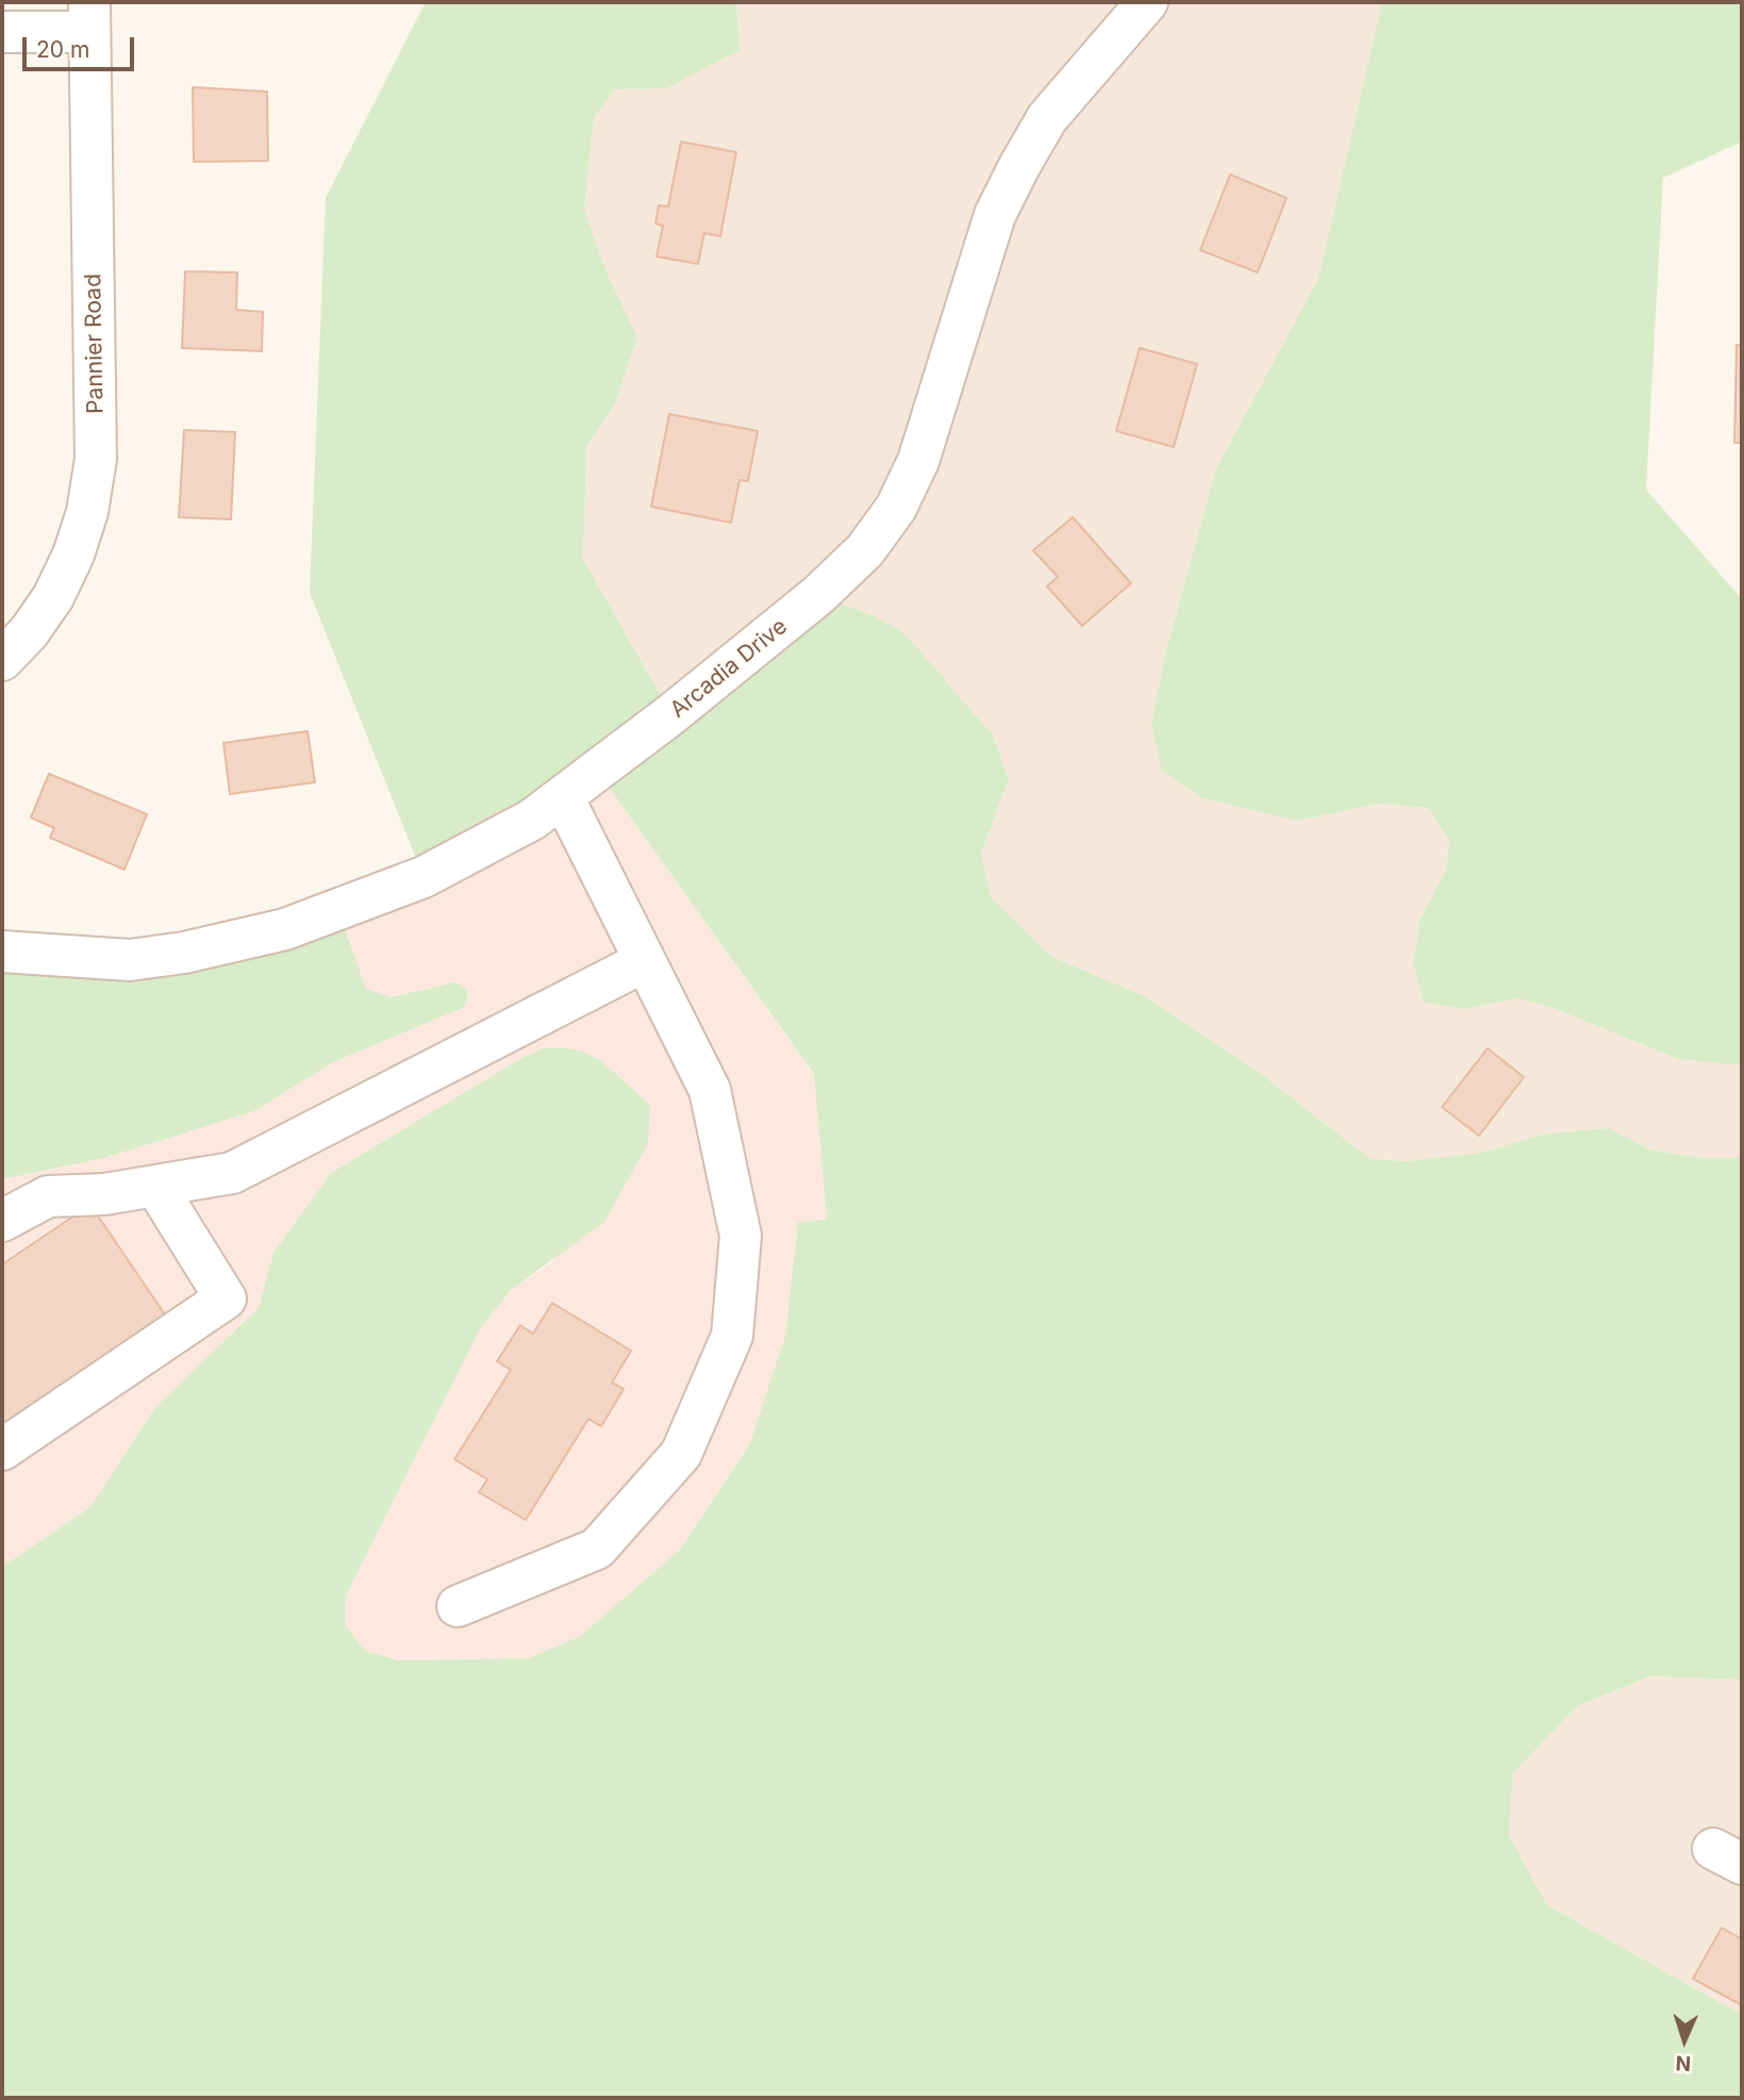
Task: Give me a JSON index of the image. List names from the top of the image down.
{
  "streets": {
    "street": ["Pannier Road", "Arcadia Drive"]
  },
  "scale_bar": "20 m",
  "north": "bottom"
}
